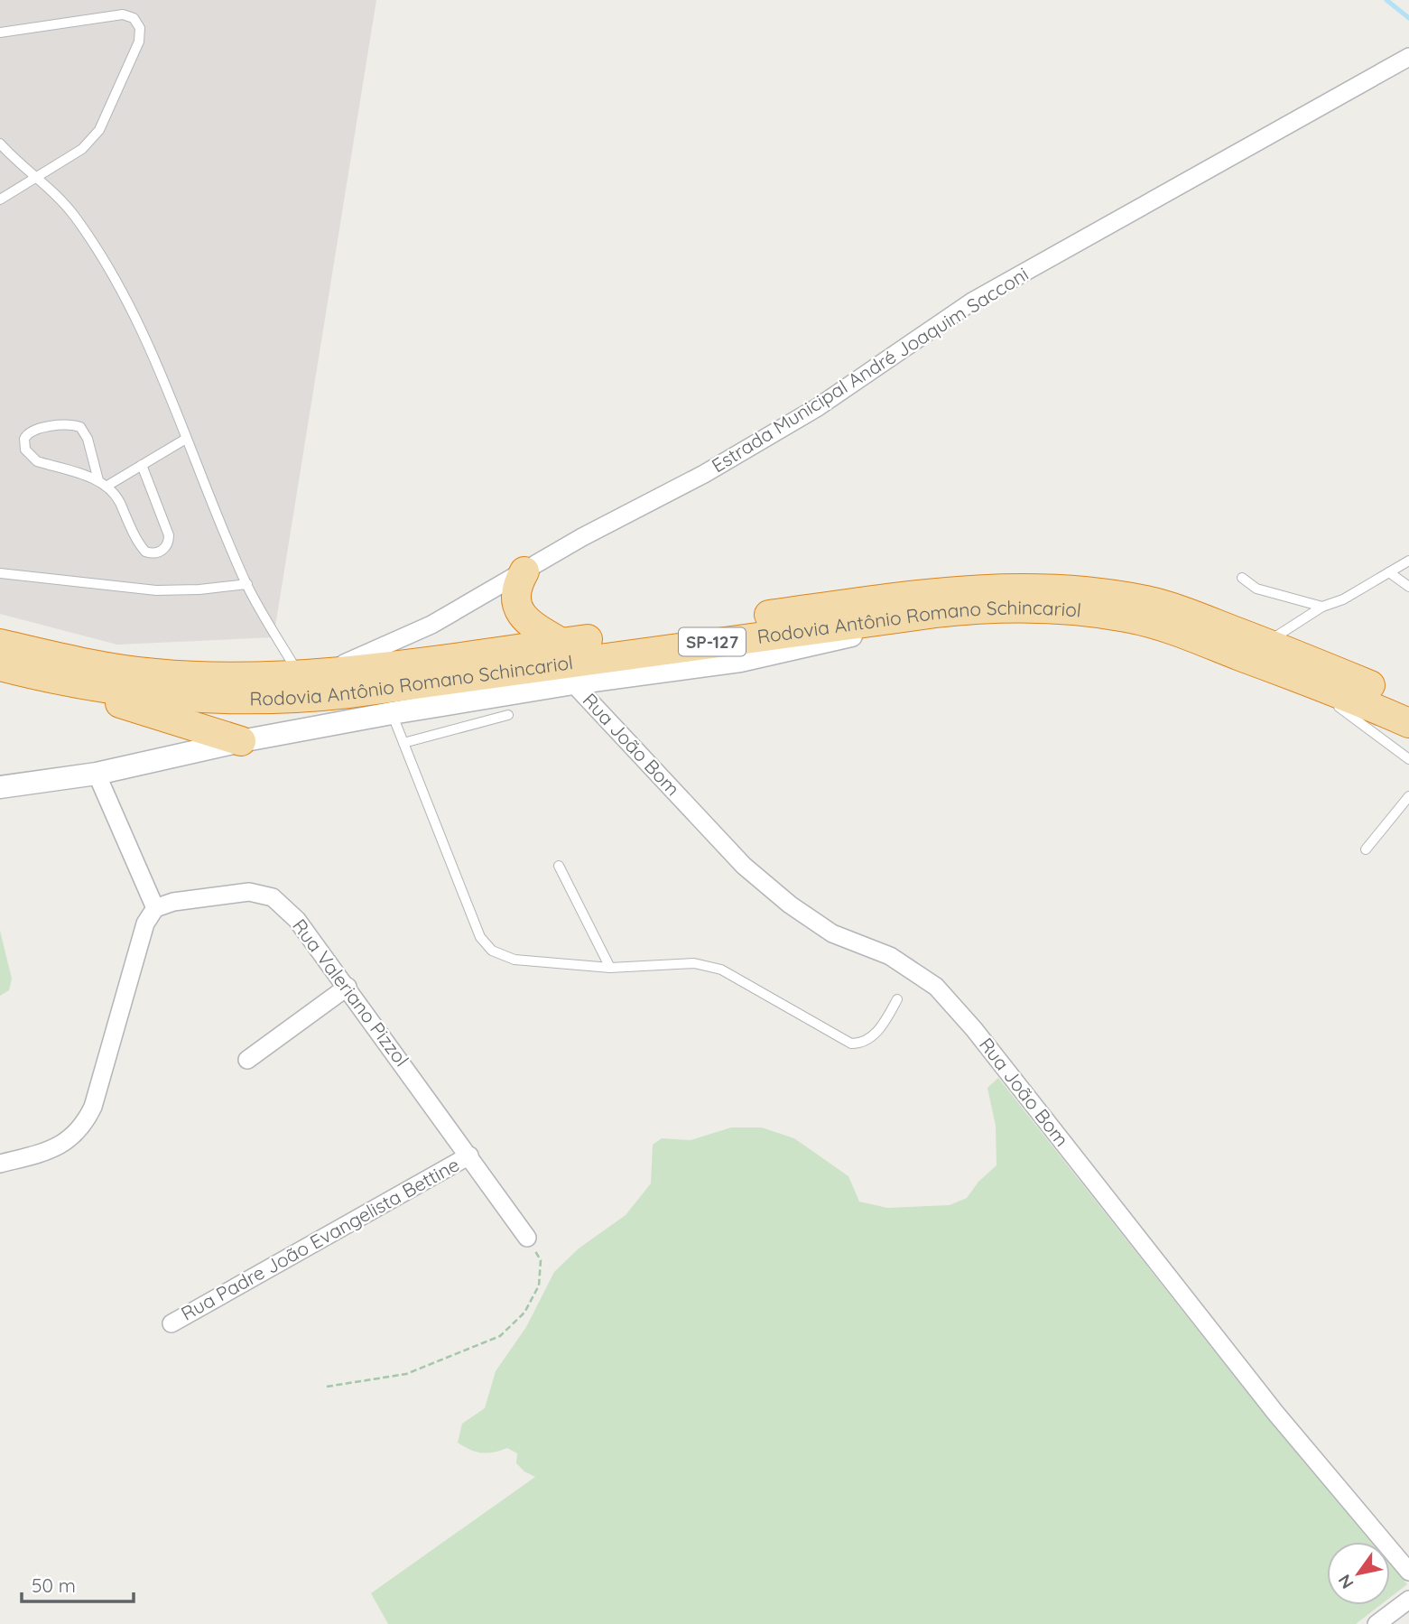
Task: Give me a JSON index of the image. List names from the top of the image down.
{
  "streets": {
    "highway": ["Rodovia Antônio Romano Schincariol", "SP-127"],
    "street": [
      "Estrada Municipal André Joaquim Sacconi",
      "Rua João Bom",
      "Rua Valeriano Pizzol",
      "Rua Padre João Evangelista Bettine"
    ]
  },
  "crossings": [
    ["Estrada Municipal André Joaquim Sacconi", "Rodovia Antônio Romano Schincariol"],
    ["Rua Valeriano Pizzol", "Rua Padre João Evangelista Bettine"]
  ],
  "scale_bar": "50 m",
  "north": "bottom left"
}
